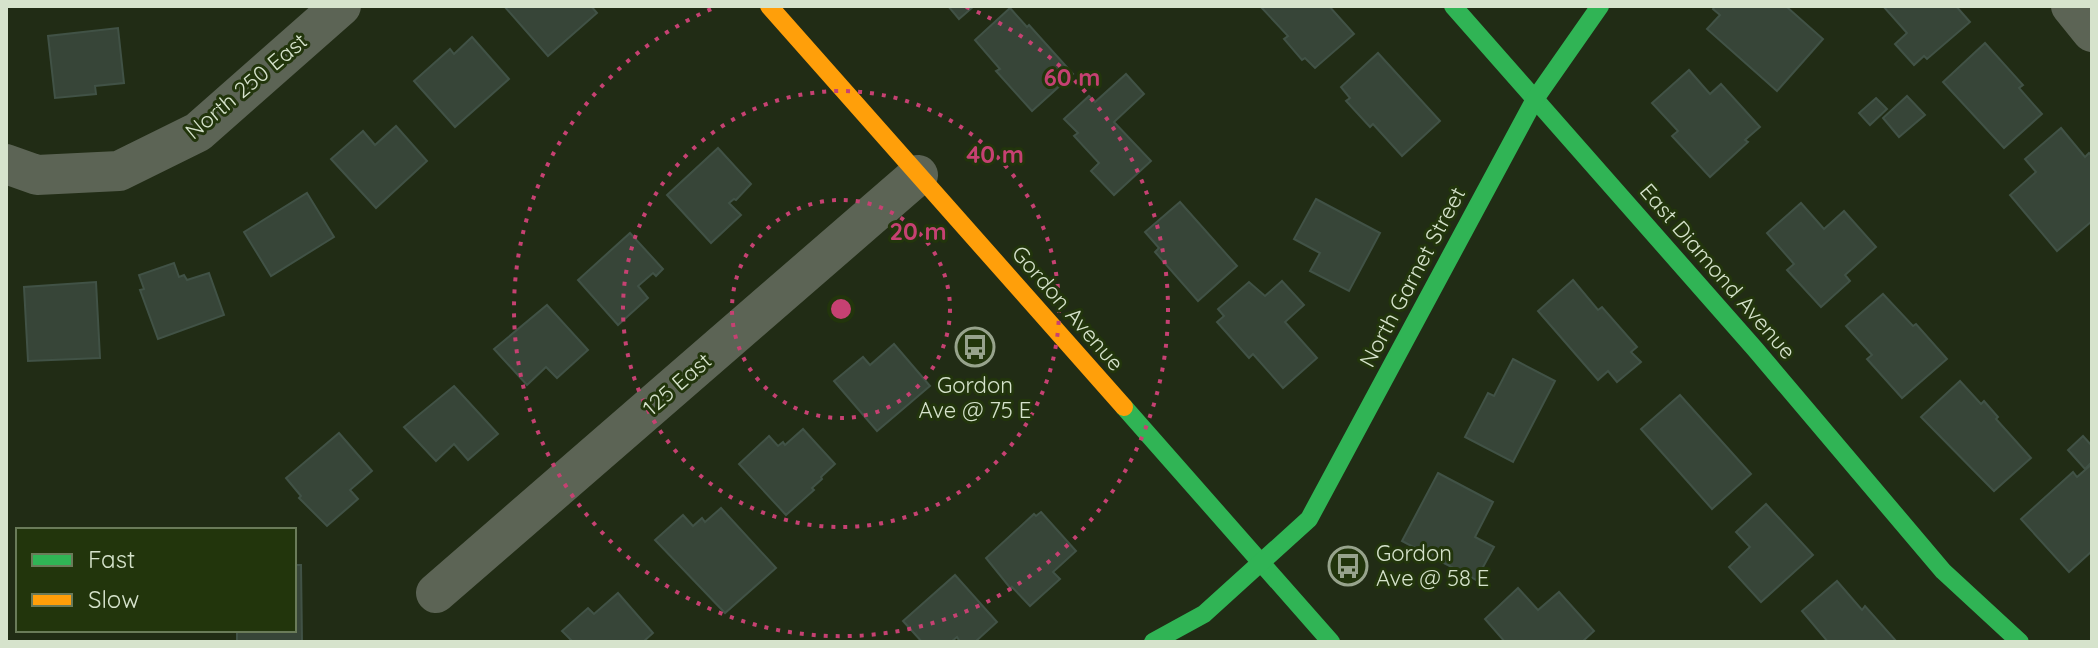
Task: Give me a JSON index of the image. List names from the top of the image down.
{
  "streets": {
    "street": [
      "North 250 East",
      "East Diamond Avenue",
      "North Garnet Street",
      "Gordon Avenue",
      "125 East"
    ]
  },
  "crossings": [
    ["East Diamond Avenue", "North Garnet Street"],
    ["North Garnet Street", "Gordon Avenue"],
    ["Gordon Avenue", "125 East"]
  ],
  "places": {
    "bus stop": ["Gordon Ave @ 75 E", "Gordon Ave @ 58 E"]
  },
  "legend": ["Fast", "Slow"],
  "rings": ["60 m", "40 m", "20 m"]
}
